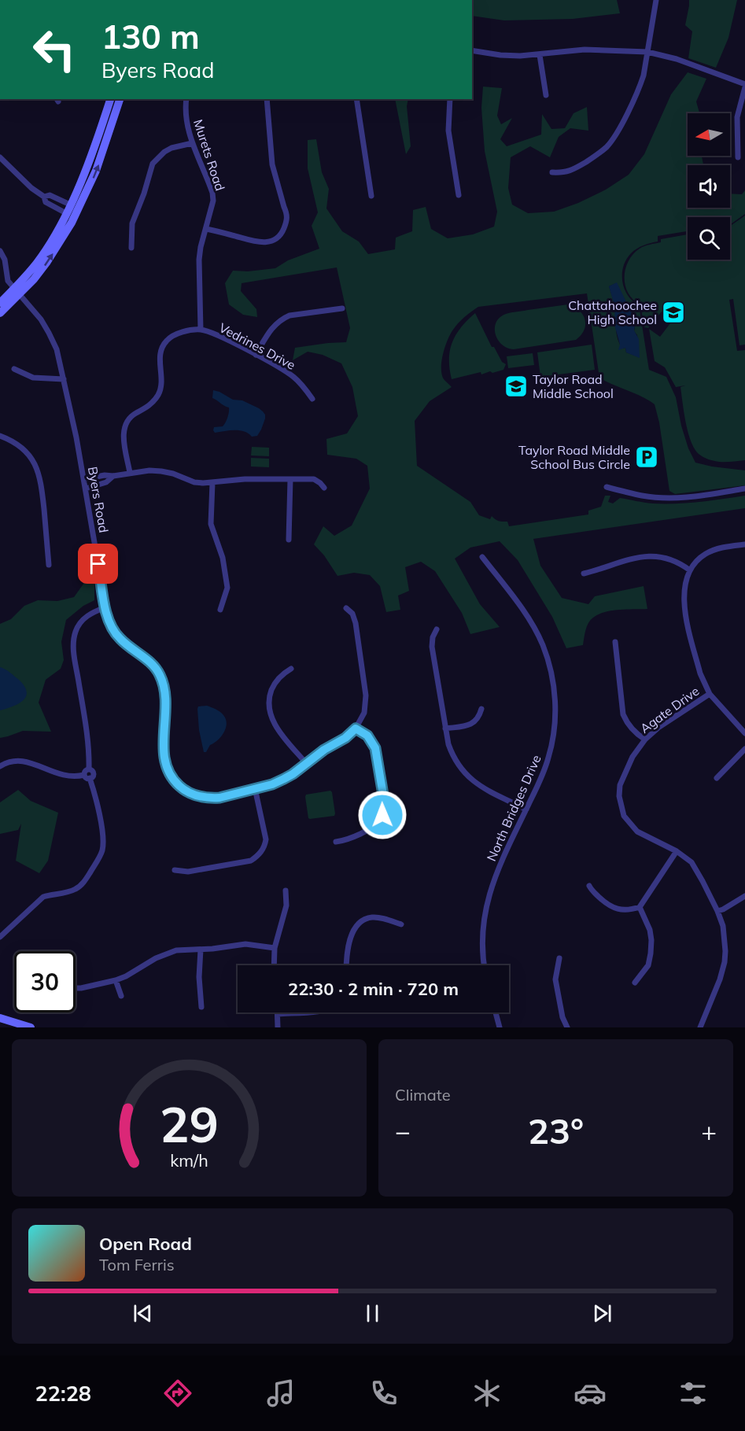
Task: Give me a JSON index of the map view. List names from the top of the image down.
{
  "streets": {
    "street": [
      "Murets Road",
      "Vedrines Drive",
      "Byers Road",
      "Agate Drive",
      "North Bridges Drive"
    ]
  },
  "crossings": [
    ["Murets Road", "Vedrines Drive"]
  ],
  "places": {
    "school or university": ["Chattahoochee High School", "Taylor Road Middle School"],
    "parking": ["Taylor Road Middle School Bus Circle"]
  },
  "north": "left",
  "page": {
    "turn": ["130 m", "Byers Road"],
    "limit": "30",
    "trip": "22:30 · 2 min · 720 m",
    "tile": "Climate",
    "heat": ["−", "23°", "+"],
    "song": ["Open Road", "Tom Ferris"],
    "tabs": "22:28",
    "gauge": ["29", "km/h"]
  }
}
